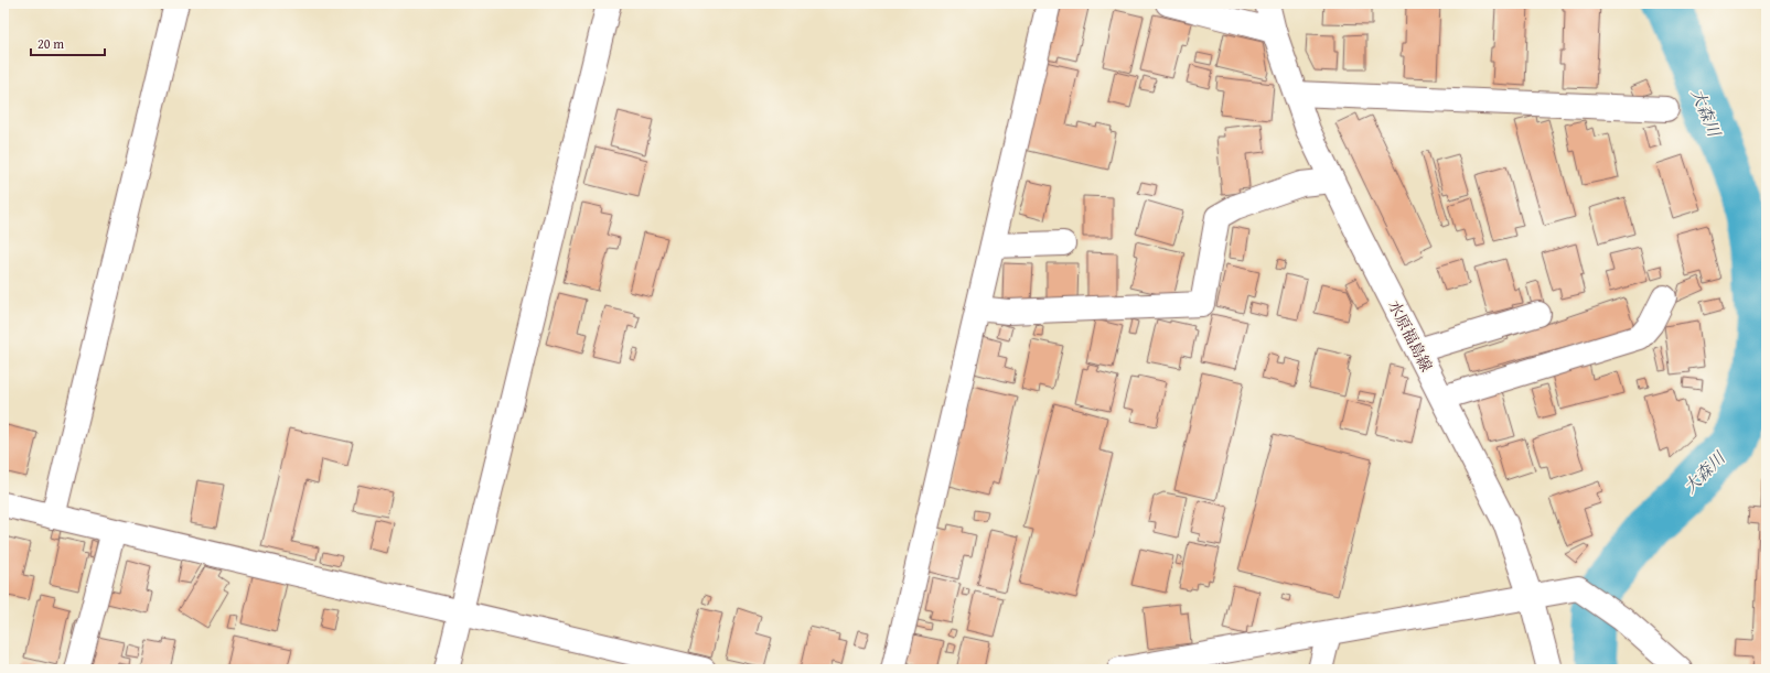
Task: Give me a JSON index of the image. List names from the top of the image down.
{
  "streets": {
    "street": ["水原福島線"]
  },
  "water": ["大森川"],
  "scale_bar": "20 m"
}
